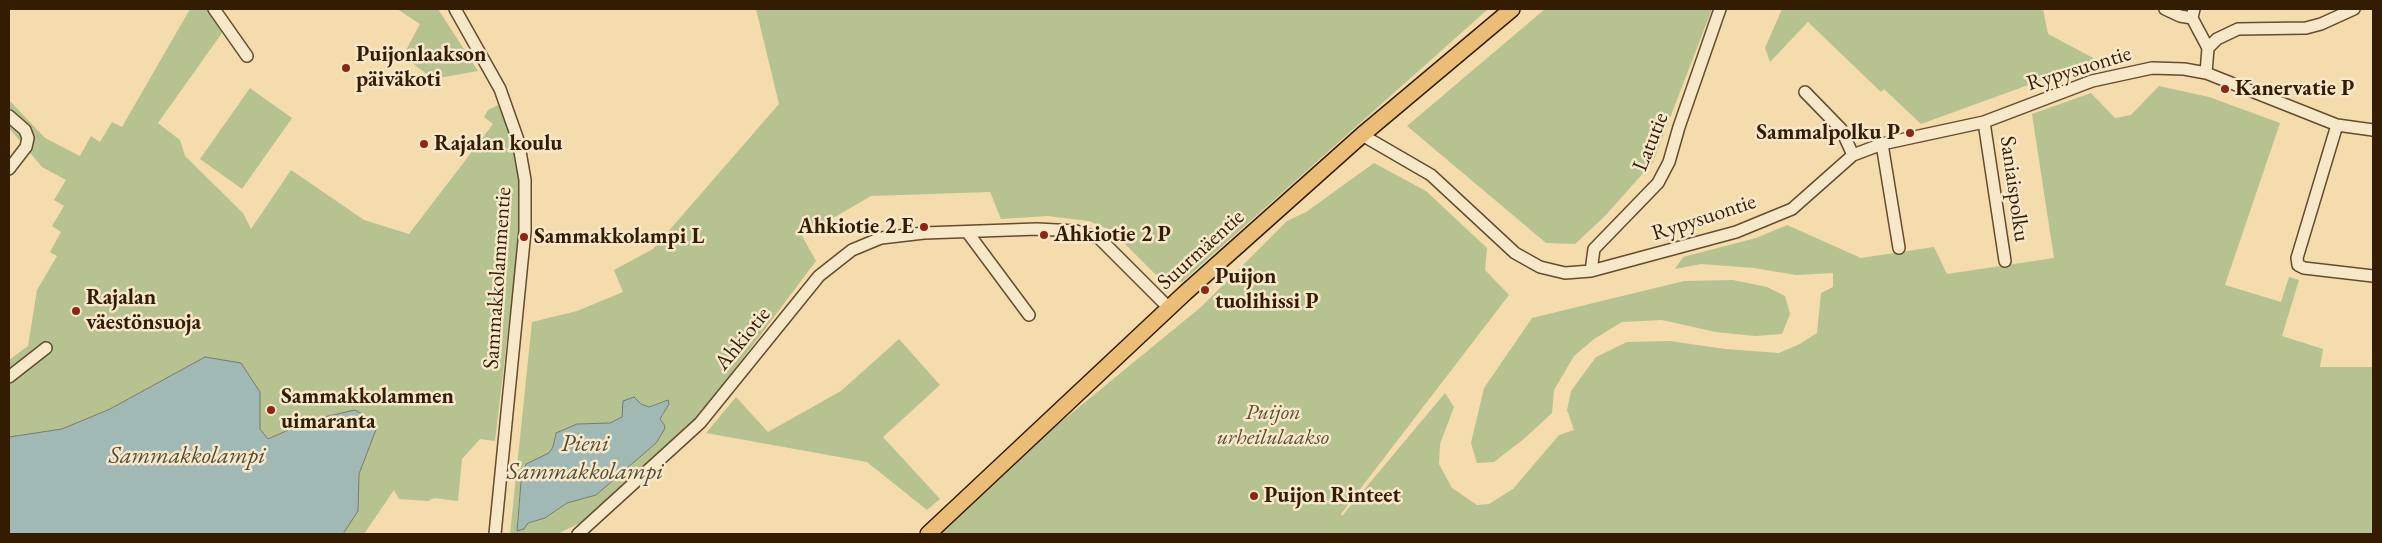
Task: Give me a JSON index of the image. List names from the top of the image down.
{
  "streets": {
    "main road": ["Suurmäentie"],
    "street": [
      "Rypysuontie",
      "Latutie",
      "Saniaispolku",
      "Sammakkolammentie",
      "Ahkiotie"
    ]
  },
  "crossings": [
    ["Rypysuontie", "Latutie"],
    ["Rypysuontie", "Saniaispolku"],
    ["Rypysuontie", "Suurmäentie"],
    ["Suurmäentie", "Ahkiotie"]
  ],
  "water": ["Pieni Sammakkolampi", "Sammakkolampi"],
  "parks": ["Puijon urheilulaakso"],
  "places": [
    "Puijonlaakson päiväkoti",
    "Kanervatie P",
    "Sammalpolku P",
    "Rajalan koulu",
    "Ahkiotie 2 E",
    "Ahkiotie 2 P",
    "Sammakkolampi L",
    "Puijon tuolihissi P",
    "Rajalan väestönsuoja",
    "Sammakkolammen uimaranta",
    "Puijon Rinteet"
  ]
}
